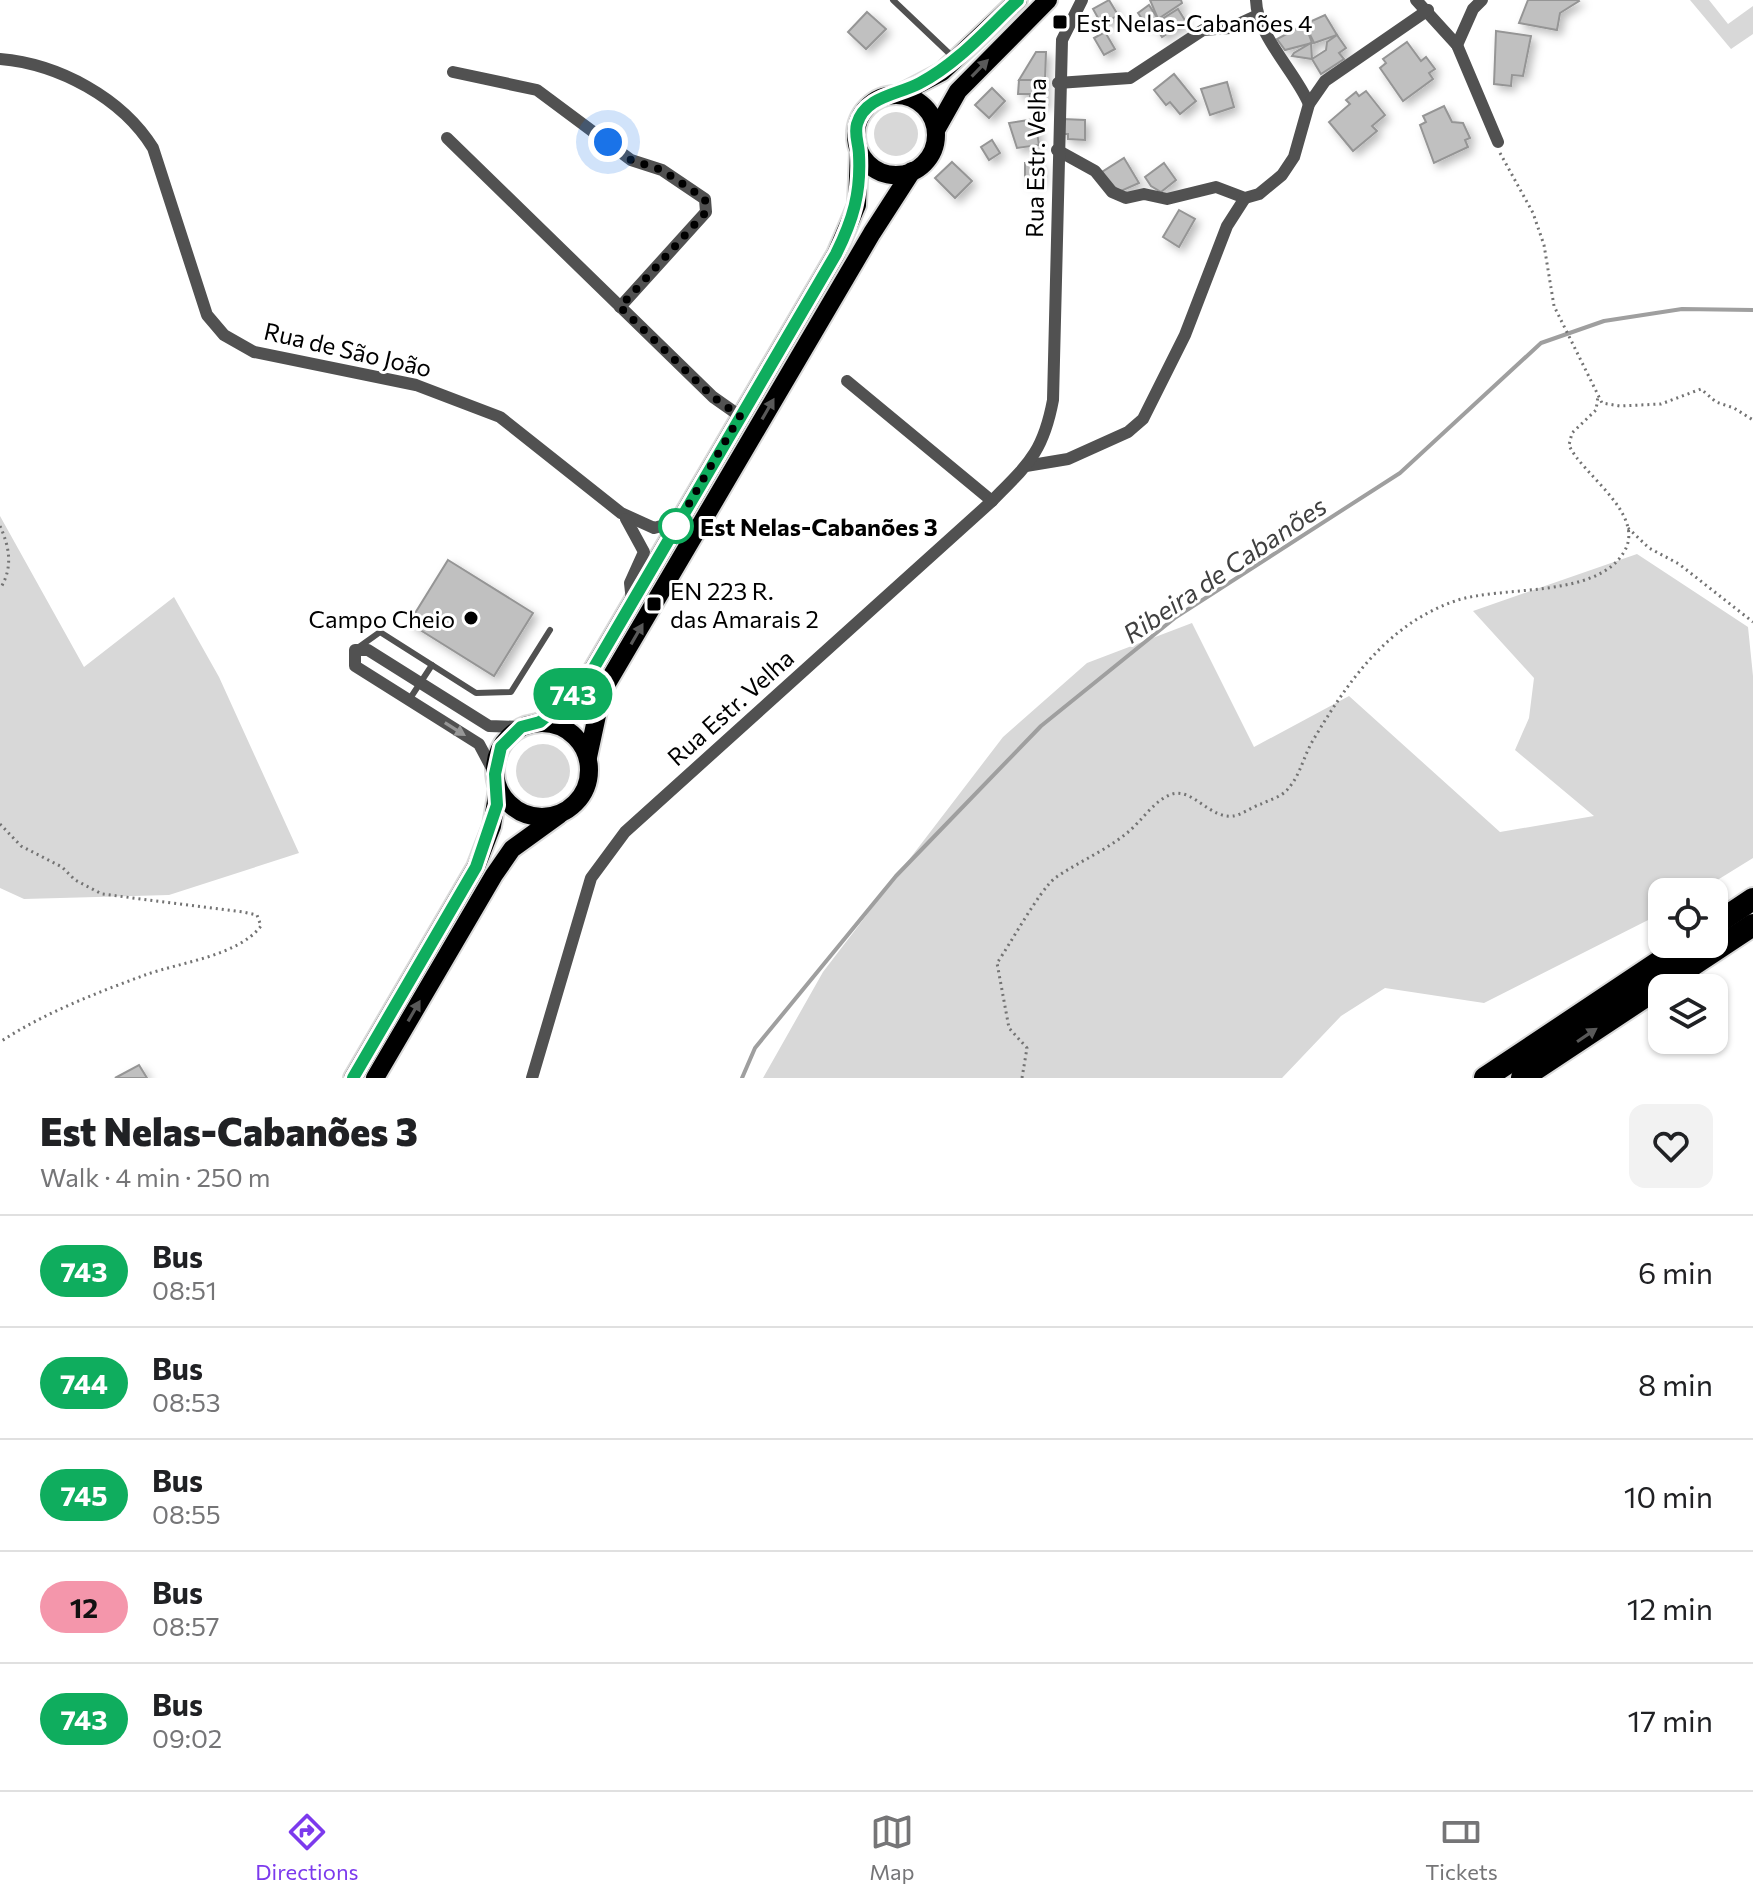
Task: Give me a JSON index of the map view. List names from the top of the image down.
{
  "streets": {
    "street": ["Rua Estr. Velha", "Rua de São João"]
  },
  "water": ["Ribeira de Cabanões"],
  "places": {
    "transit": ["Est Nelas-Cabanões 4", "EN 223 R. das Amarais 2"],
    "other": ["Est Nelas-Cabanões 3", "Campo Cheio"]
  },
  "lines": ["bus line 743"],
  "page": {
    "on_map": "743",
    "heading": ["Est Nelas-Cabanões 3", "Walk · 4 min · 250 m"],
    "list": [
      {
        "mark": "743",
        "name": "Bus",
        "note": "08:51",
        "value": "6 min"
      },
      {
        "mark": "744",
        "name": "Bus",
        "note": "08:53",
        "value": "8 min"
      },
      {
        "mark": "745",
        "name": "Bus",
        "note": "08:55",
        "value": "10 min"
      },
      {
        "mark": "12",
        "name": "Bus",
        "note": "08:57",
        "value": "12 min"
      },
      {
        "mark": "743",
        "name": "Bus",
        "note": "09:02",
        "value": "17 min"
      }
    ],
    "tabs": ["Directions", "Map", "Tickets"]
  }
}
